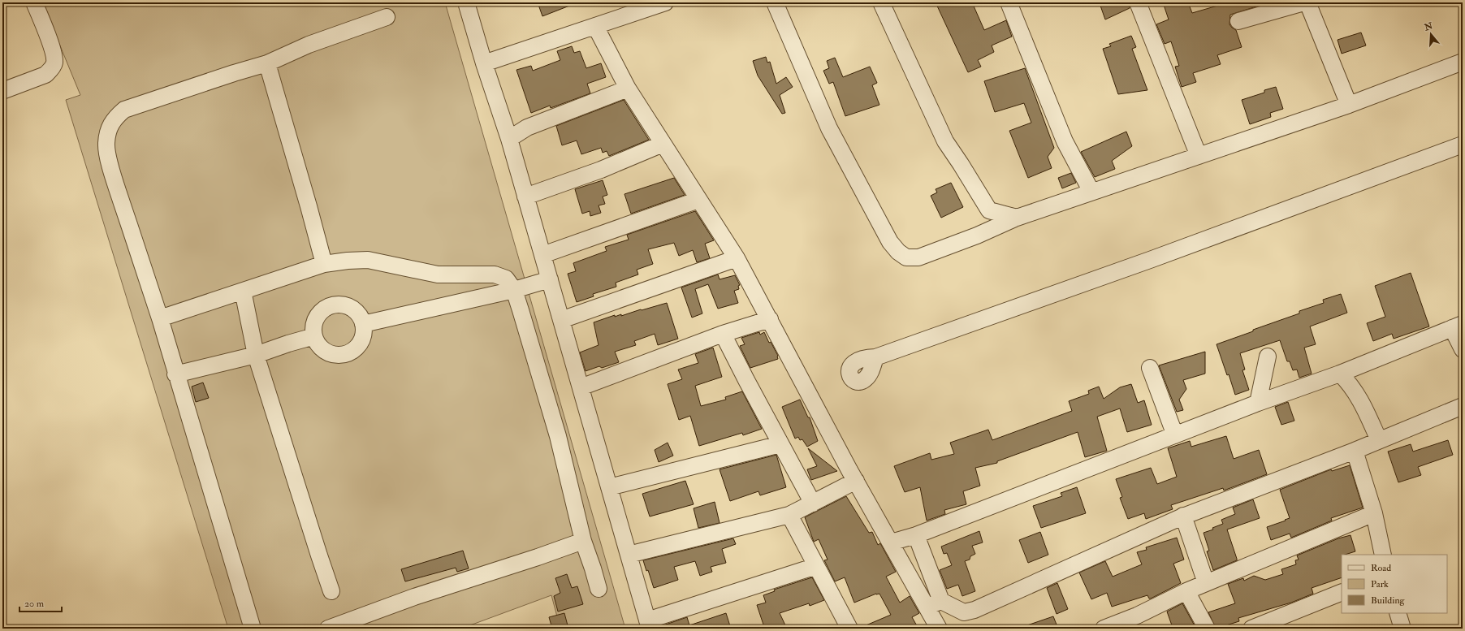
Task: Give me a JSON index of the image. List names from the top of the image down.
{
  "legend": ["Road", "Park", "Building"],
  "scale_bar": "20 m",
  "north": "top"
}
